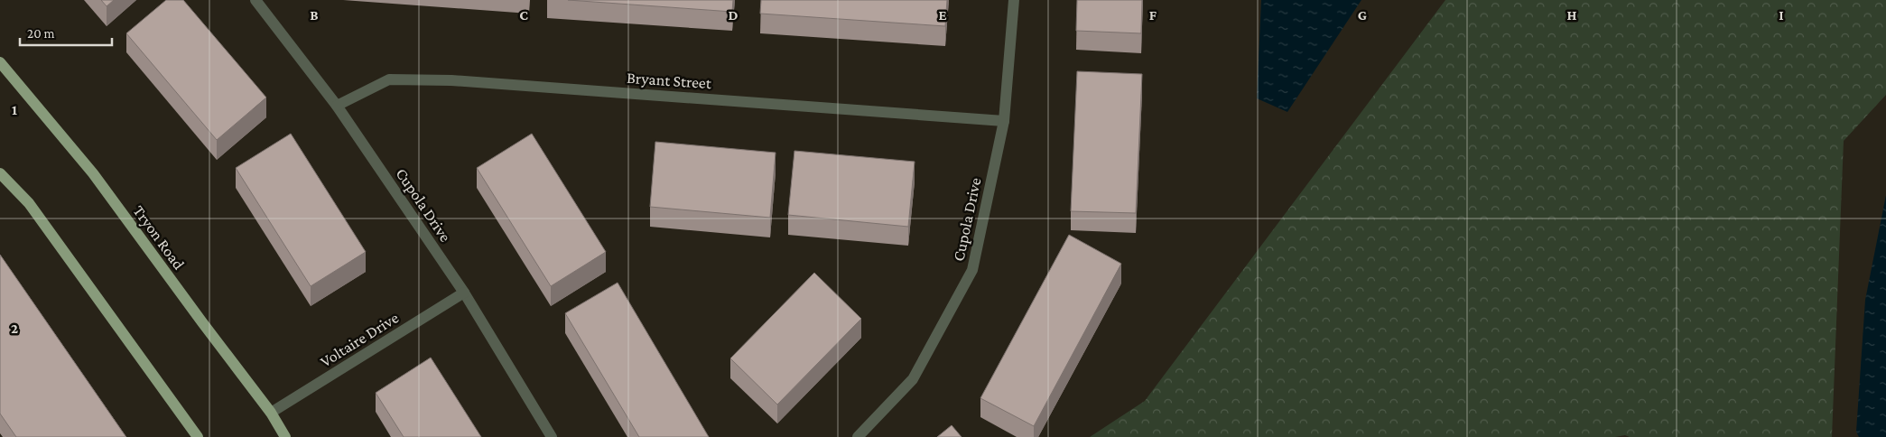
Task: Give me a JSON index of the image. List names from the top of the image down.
{
  "streets": {
    "main road": ["Tryon Road"],
    "street": ["Bryant Street", "Cupola Drive", "Voltaire Drive"]
  },
  "crossings": [
    ["Bryant Street", "Cupola Drive"],
    ["Cupola Drive", "Voltaire Drive"],
    ["Tryon Road", "Voltaire Drive"]
  ],
  "scale_bar": "20 m",
  "grid": {
    "columns": [
      "B",
      "C",
      "D",
      "E",
      "F",
      "G",
      "H",
      "I"
    ],
    "rows": ["1", "2"]
  }
}
